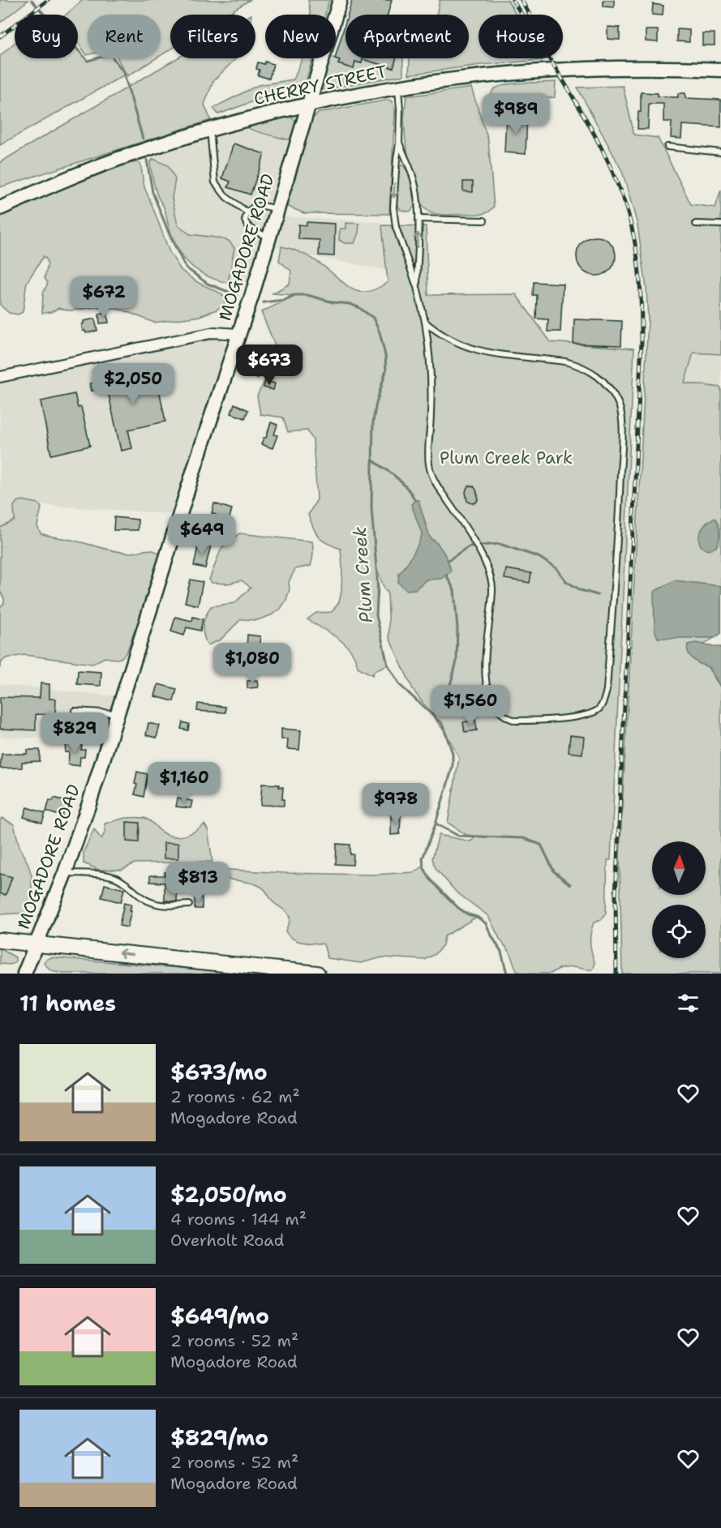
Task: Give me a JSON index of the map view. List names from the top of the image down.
{
  "streets": {
    "street": ["CHERRY STREET", "MOGADORE ROAD"]
  },
  "crossings": [
    ["CHERRY STREET", "MOGADORE ROAD"]
  ],
  "water": ["Plum Creek"],
  "parks": ["Plum Creek Park"],
  "north": "top",
  "page": {
    "chip": [
      "Buy",
      "Rent",
      "Filters",
      "New",
      "Apartment",
      "House"
    ],
    "price": [
      "$989",
      "$672",
      "$673",
      "$2,050",
      "$649",
      "$1,080",
      "$1,560",
      "$829",
      "$1,160",
      "$978",
      "$813"
    ],
    "heading": "11 homes",
    "list": [
      {
        "name": "$673/mo",
        "note": "2 rooms · 62 m² · Mogadore Road"
      },
      {
        "name": "$2,050/mo",
        "note": "4 rooms · 144 m² · Overholt Road"
      },
      {
        "name": "$649/mo",
        "note": "2 rooms · 52 m² · Mogadore Road"
      },
      {
        "name": "$829/mo",
        "note": "2 rooms · 52 m² · Mogadore Road"
      }
    ]
  }
}
